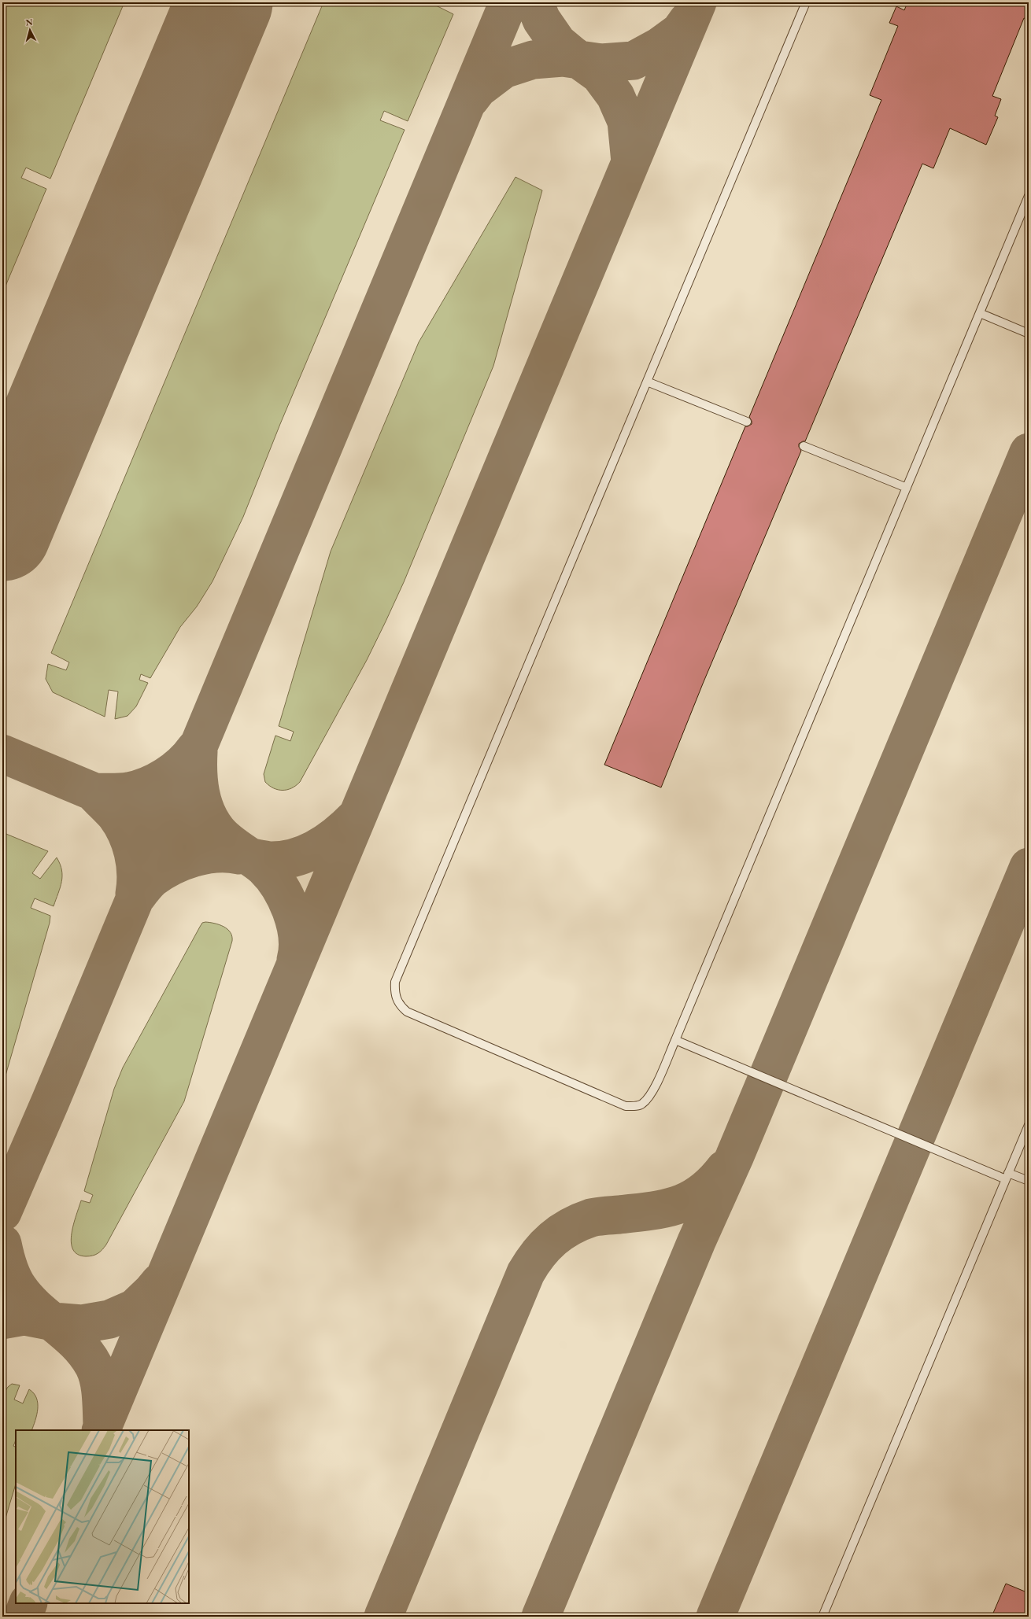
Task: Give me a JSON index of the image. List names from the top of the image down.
{
  "north": "top"
}
